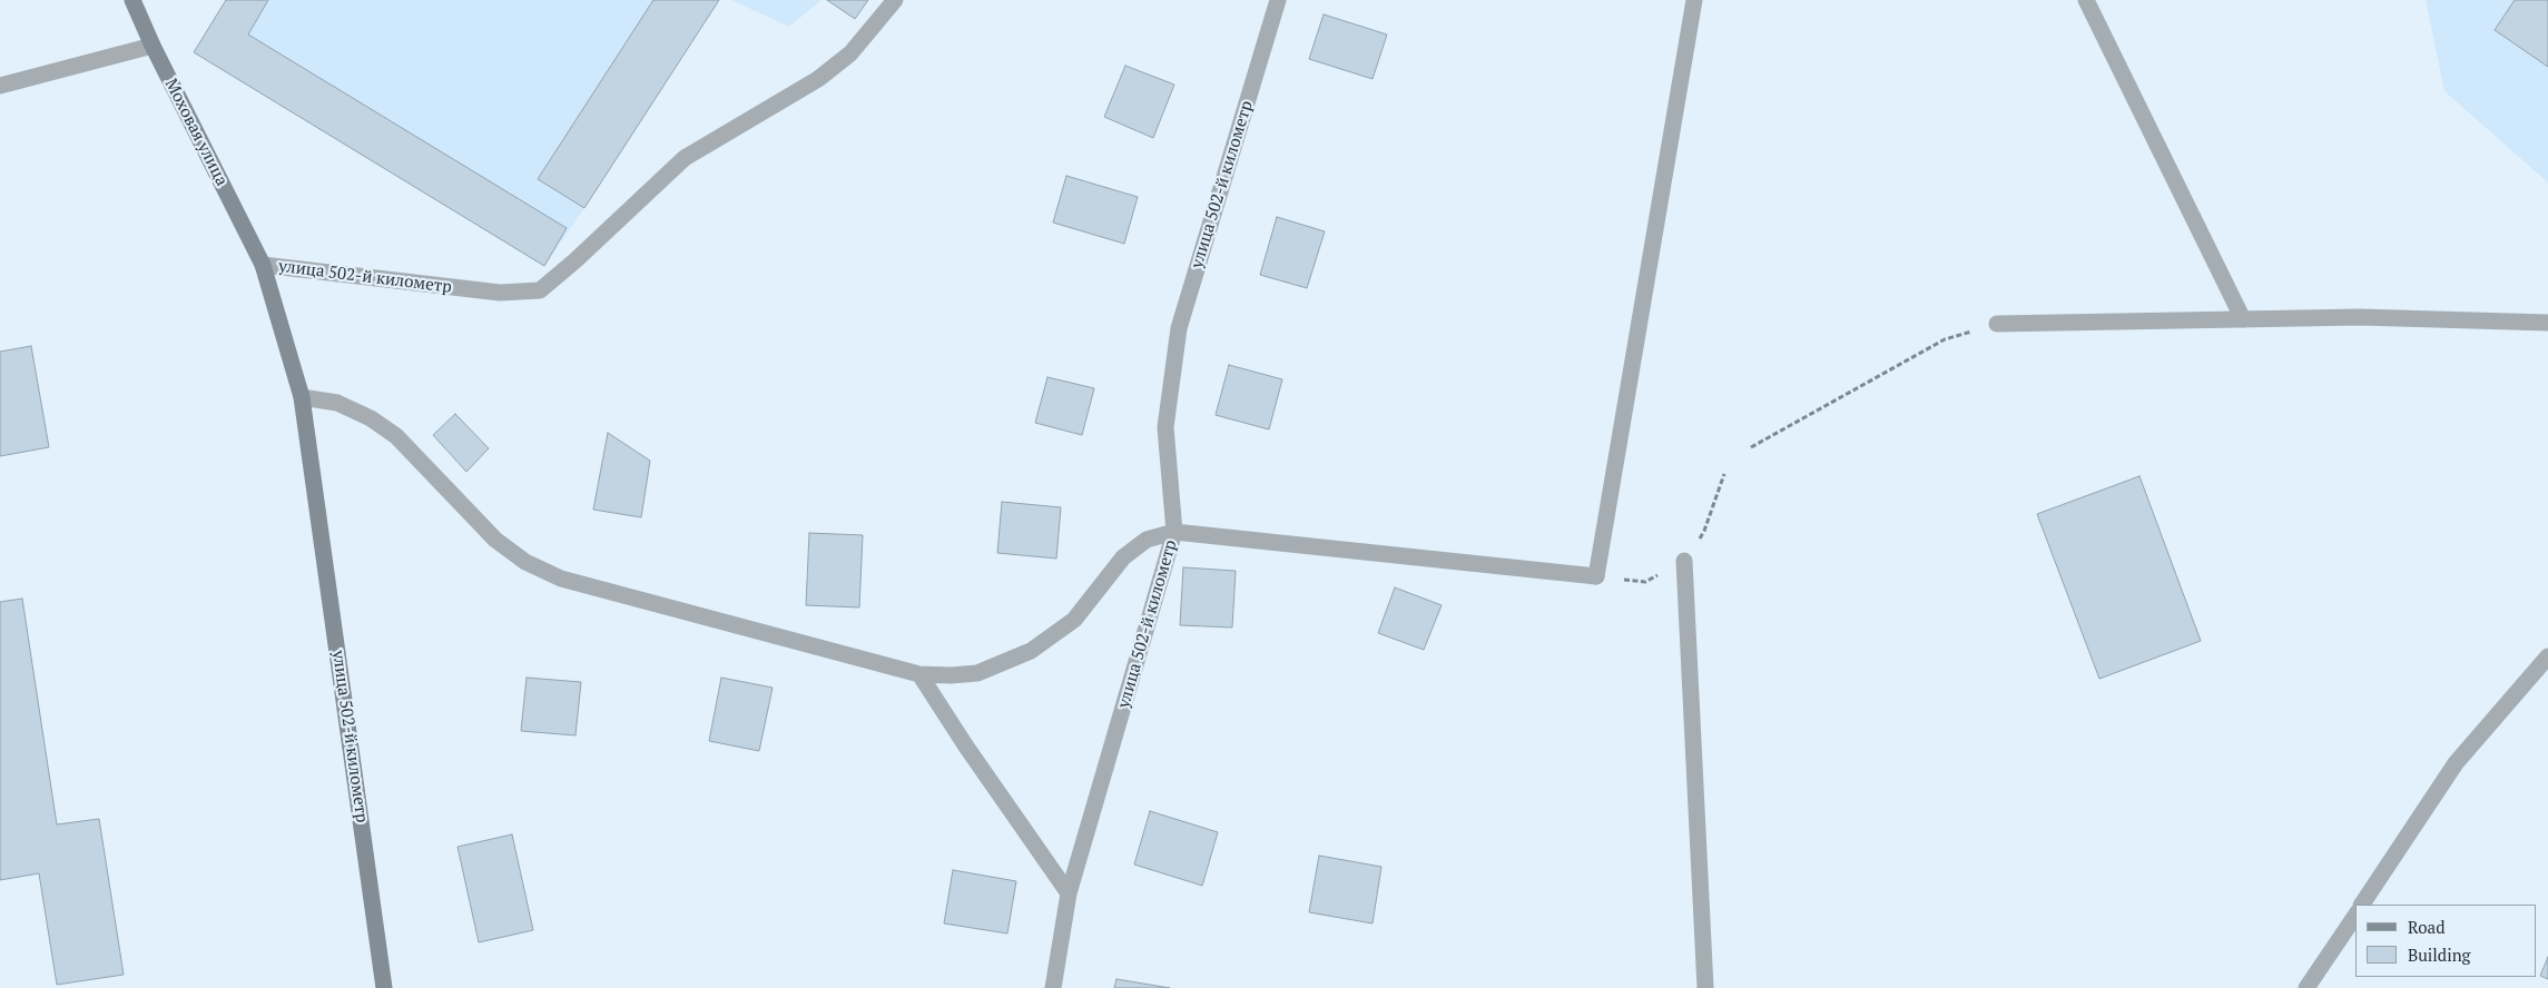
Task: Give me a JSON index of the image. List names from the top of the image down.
{
  "streets": {
    "street": ["Моховая улица", "улица 502-й километр"]
  },
  "crossings": [
    ["Моховая улица", "улица 502-й километр"]
  ],
  "legend": ["Road", "Building"]
}
